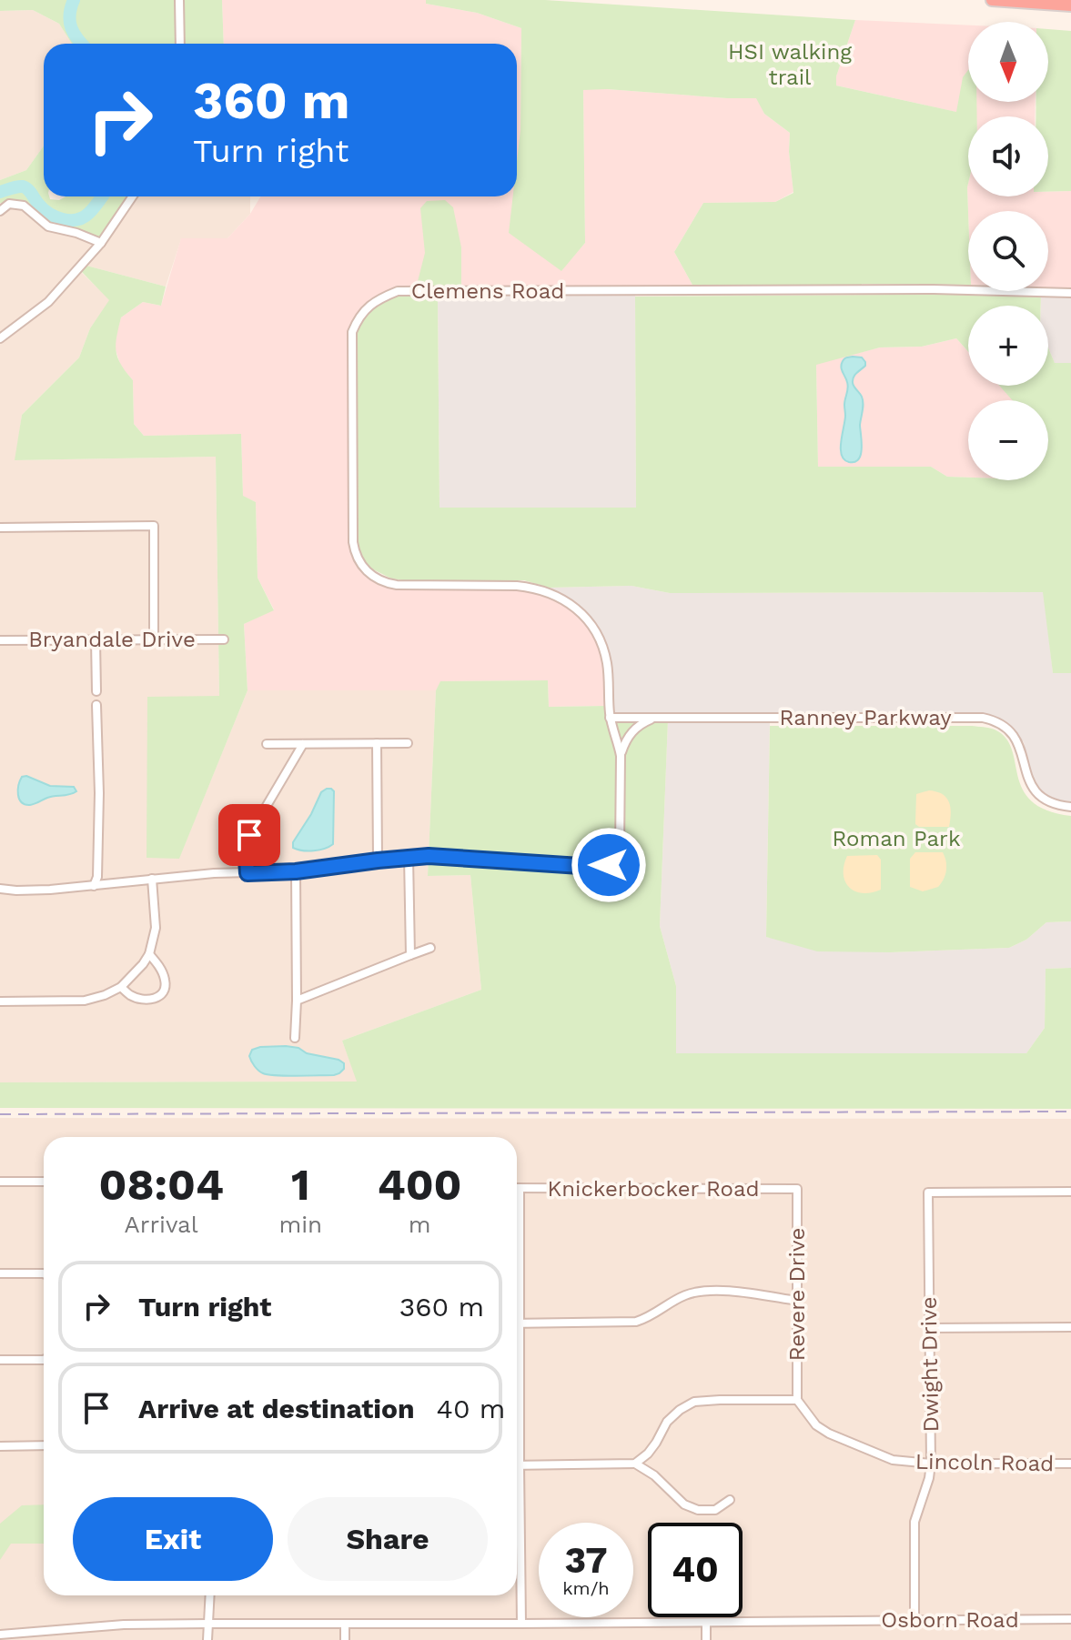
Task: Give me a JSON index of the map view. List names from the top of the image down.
{
  "streets": {
    "street": [
      "Clemens Road",
      "Bryandale Drive",
      "Ranney Parkway",
      "Knickerbocker Road",
      "Revere Drive",
      "Dwight Drive",
      "Lincoln Road",
      "Osborn Road"
    ]
  },
  "crossings": [
    ["Clemens Road", "Ranney Parkway"],
    ["Knickerbocker Road", "Revere Drive"],
    ["Revere Drive", "Lincoln Road"],
    ["Dwight Drive", "Lincoln Road"],
    ["Dwight Drive", "Osborn Road"]
  ],
  "parks": ["HSI walking trail", "Roman Park"],
  "north": "bottom",
  "page": {
    "map_buttons": ["+", "−"],
    "turn": ["360 m", "Turn right"],
    "eta": [
      "08:04",
      "Arrival",
      "1",
      "min",
      "400",
      "m"
    ],
    "list": [
      {
        "name": "Turn right",
        "value": "360 m"
      },
      {
        "name": "Arrive at destination",
        "value": "40 m"
      }
    ],
    "buttons": ["Exit", "Share"],
    "speed": "37 km/h",
    "limit": "40"
  }
}
